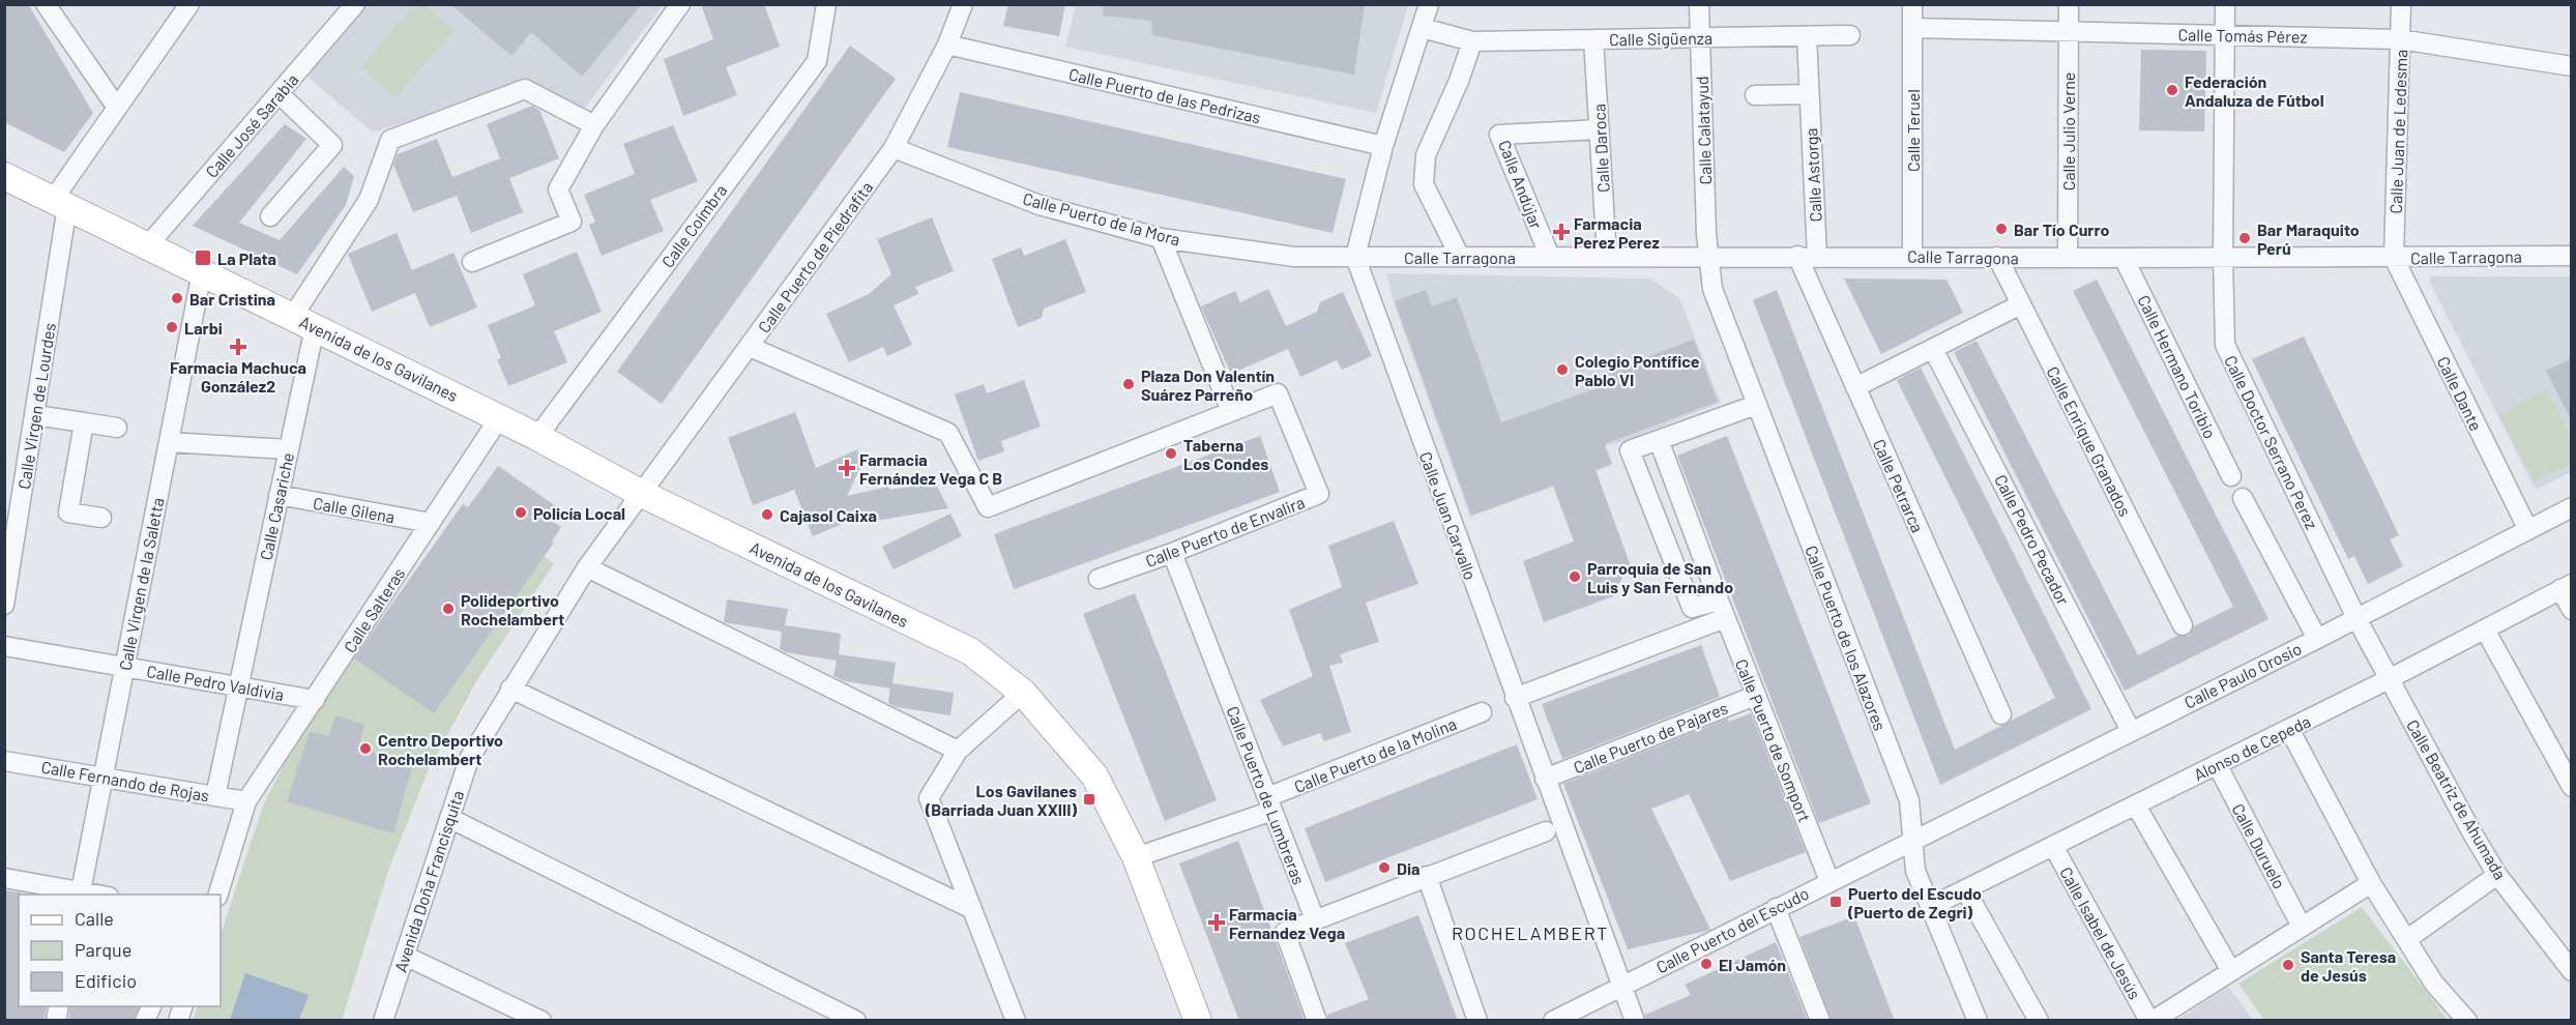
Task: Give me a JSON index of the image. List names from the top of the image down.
{
  "streets": {
    "street": [
      "Calle Tomás Pérez",
      "Calle Sigüenza",
      "Calle Puerto de las Pedrizas",
      "Calle José Sarabia",
      "Calle Calatayud",
      "Calle Teruel",
      "Calle Julio Verne",
      "Calle Juan de Ledesma",
      "Calle Daroca",
      "Calle Astorga",
      "Calle Andújar",
      "Calle Puerto de la Mora",
      "Calle Coímbra",
      "Calle Puerto de Piedrafita",
      "Calle Tarragona",
      "Avenida de los Gavilanes",
      "Calle Hermano Toribio",
      "Calle Dante",
      "Calle Virgen de Lourdes",
      "Calle Enrique Granados",
      "Calle Doctor Serrano Perez",
      "Calle Petrarca",
      "Calle Casariche",
      "Calle Gilena",
      "Calle Juan Carvallo",
      "Calle Puerto de Envalira",
      "Calle Pedro Pecador",
      "Calle Virgen de la Saletta",
      "Calle Salteras",
      "Calle Puerto de los Alazores",
      "Calle Paulo Orosio",
      "Calle Pedro Valdivia",
      "Calle Puerto de Pajares",
      "Calle Puerto de Somport",
      "Alonso de Cepeda",
      "Calle Puerto de la Molina",
      "Calle Fernando de Rojas",
      "Calle Puerto de Lumbreras",
      "Calle Beatriz de Ahumada",
      "Calle Duruelo",
      "Avenida Doña Francisquita",
      "Calle Puerto del Escudo",
      "Calle Isabel de Jesús"
    ]
  },
  "crossings": [
    ["Calle Tomás Pérez", "Calle Teruel"],
    ["Calle Tomás Pérez", "Calle Julio Verne"],
    ["Calle Tomás Pérez", "Calle Juan de Ledesma"],
    ["Calle Tomás Pérez", "Calle Doctor Serrano Perez"],
    ["Calle Sigüenza", "Calle Calatayud"],
    ["Calle Sigüenza", "Calle Daroca"],
    ["Calle Sigüenza", "Calle Astorga"],
    ["Calle Puerto de las Pedrizas", "Calle Puerto de Piedrafita"],
    ["Calle José Sarabia", "Avenida de los Gavilanes"],
    ["Calle Calatayud", "Calle Tarragona"],
    ["Calle Calatayud", "Calle Puerto de los Alazores"],
    ["Calle Teruel", "Calle Tarragona"],
    ["Calle Julio Verne", "Calle Tarragona"],
    ["Calle Juan de Ledesma", "Calle Tarragona"],
    ["Calle Juan de Ledesma", "Calle Dante"],
    ["Calle Daroca", "Calle Andújar"],
    ["Calle Daroca", "Calle Tarragona"],
    ["Calle Astorga", "Calle Tarragona"],
    ["Calle Andújar", "Calle Tarragona"],
    ["Calle Puerto de la Mora", "Calle Puerto de Piedrafita"],
    ["Calle Puerto de la Mora", "Calle Tarragona"],
    ["Calle Puerto de la Mora", "Calle Juan Carvallo"],
    ["Calle Coímbra", "Avenida de los Gavilanes"],
    ["Calle Puerto de Piedrafita", "Avenida de los Gavilanes"],
    ["Calle Puerto de Piedrafita", "Avenida Doña Francisquita"],
    ["Calle Tarragona", "Calle Hermano Toribio"],
    ["Calle Tarragona", "Calle Dante"],
    ["Calle Tarragona", "Calle Enrique Granados"],
    ["Calle Tarragona", "Calle Doctor Serrano Perez"],
    ["Calle Tarragona", "Calle Petrarca"],
    ["Calle Tarragona", "Calle Juan Carvallo"],
    ["Calle Tarragona", "Calle Puerto de los Alazores"],
    ["Avenida de los Gavilanes", "Calle Virgen de Lourdes"],
    ["Avenida de los Gavilanes", "Calle Casariche"],
    ["Avenida de los Gavilanes", "Calle Virgen de la Saletta"],
    ["Avenida de los Gavilanes", "Calle Salteras"],
    ["Avenida de los Gavilanes", "Calle Puerto de la Molina"],
    ["Avenida de los Gavilanes", "Avenida Doña Francisquita"],
    ["Calle Dante", "Calle Paulo Orosio"],
    ["Calle Doctor Serrano Perez", "Calle Paulo Orosio"],
    ["Calle Doctor Serrano Perez", "Calle Beatriz de Ahumada"],
    ["Calle Casariche", "Calle Gilena"],
    ["Calle Casariche", "Calle Pedro Valdivia"],
    ["Calle Casariche", "Calle Fernando de Rojas"],
    ["Calle Gilena", "Calle Salteras"],
    ["Calle Juan Carvallo", "Calle Puerto de Pajares"],
    ["Calle Juan Carvallo", "Calle Puerto del Escudo"],
    ["Calle Puerto de Envalira", "Calle Puerto de Lumbreras"],
    ["Calle Pedro Pecador", "Calle Paulo Orosio"],
    ["Calle Virgen de la Saletta", "Calle Pedro Valdivia"],
    ["Calle Virgen de la Saletta", "Calle Fernando de Rojas"],
    ["Calle Salteras", "Calle Pedro Valdivia"],
    ["Calle Salteras", "Calle Fernando de Rojas"],
    ["Calle Puerto de los Alazores", "Calle Paulo Orosio"],
    ["Calle Puerto de los Alazores", "Alonso de Cepeda"],
    ["Calle Puerto de los Alazores", "Calle Puerto del Escudo"],
    ["Calle Paulo Orosio", "Calle Beatriz de Ahumada"],
    ["Calle Paulo Orosio", "Calle Puerto del Escudo"],
    ["Calle Puerto de Pajares", "Calle Puerto de Somport"],
    ["Calle Puerto de Somport", "Calle Puerto del Escudo"],
    ["Alonso de Cepeda", "Calle Beatriz de Ahumada"],
    ["Alonso de Cepeda", "Calle Duruelo"],
    ["Alonso de Cepeda", "Calle Isabel de Jesús"],
    ["Calle Puerto de la Molina", "Calle Puerto de Lumbreras"]
  ],
  "districts": ["ROCHELAMBERT"],
  "places": {
    "other": [
      "Federación Andaluza de Fútbol",
      "Bar Tío Curro",
      "Bar Maraquito Perú",
      "Bar Cristina",
      "Larbi",
      "Colegio Pontífice Pablo VI",
      "Plaza Don Valentín Suárez Parreño",
      "Taberna Los Condes",
      "Policía Local",
      "Cajasol Caixa",
      "Parroquia de San Luis y San Fernando",
      "Polideportivo Rochelambert",
      "Centro Deportivo Rochelambert",
      "Dia",
      "El Jamón",
      "Santa Teresa de Jesús"
    ],
    "health": [
      "Farmacia Perez Perez",
      "Farmacia Machuca González2",
      "Farmacia Fernández Vega C B",
      "Farmacia Fernandez Vega"
    ],
    "transit": ["La Plata", "Los Gavilanes (Barriada Juan XXIII)", "Puerto del Escudo (Puerto de Zegri)"]
  },
  "legend": ["Calle", "Parque", "Edificio"]
}
